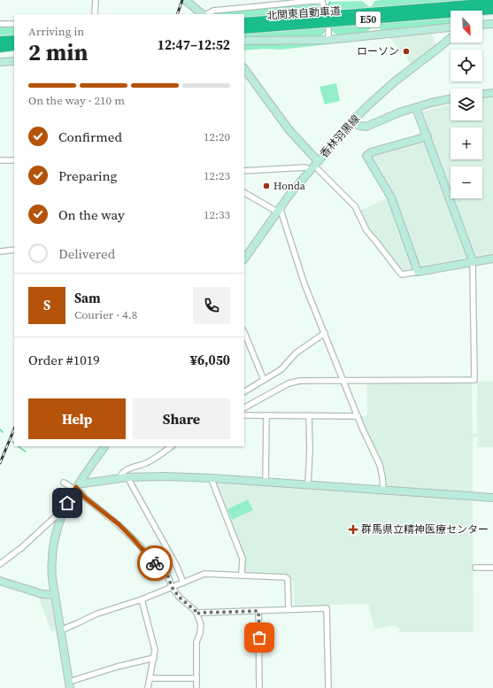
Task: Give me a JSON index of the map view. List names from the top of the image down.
{
  "streets": {
    "highway": ["北関東自動車道", "E50"],
    "street": ["香林羽黒線"]
  },
  "places": {
    "other": ["ローソン", "Honda"],
    "health": ["群馬県立精神医療センター"]
  },
  "north": "bottom right",
  "page": {
    "map_buttons": ["+", "−"],
    "heading": ["2 min", "Arriving in", "12:47–12:52"],
    "panel": [
      "Sam",
      "Courier · 4.8",
      "Order #1019",
      "¥6,050"
    ],
    "bar": "On the way · 210 m",
    "list": [
      ["Confirmed", "12:20"],
      ["Preparing", "12:23"],
      ["On the way", "12:33"],
      "Delivered"
    ],
    "round": "S",
    "buttons": ["Help", "Share"]
  }
}
